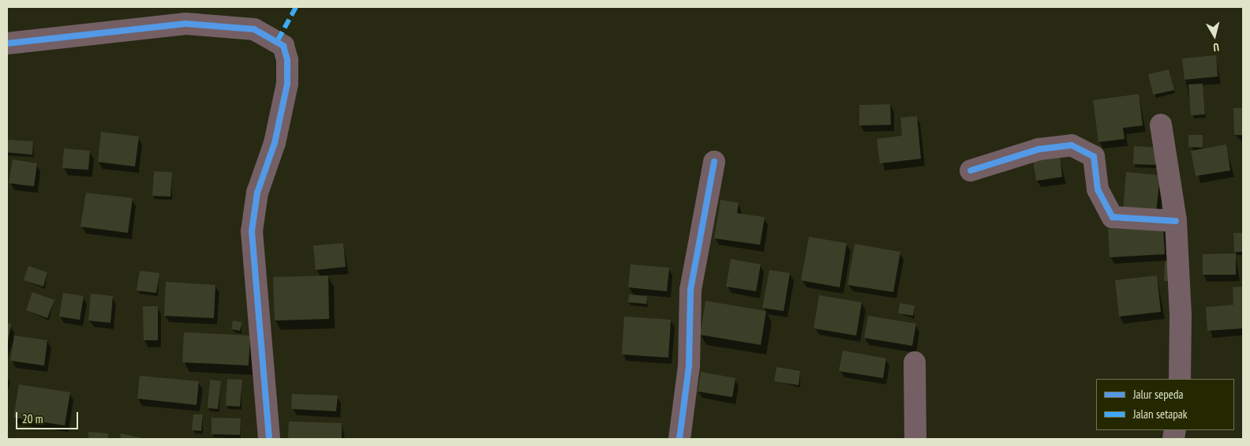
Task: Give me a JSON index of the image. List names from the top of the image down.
{
  "legend": ["Jalur sepeda", "Jalan setapak"],
  "scale_bar": "20 m",
  "north": "bottom"
}
